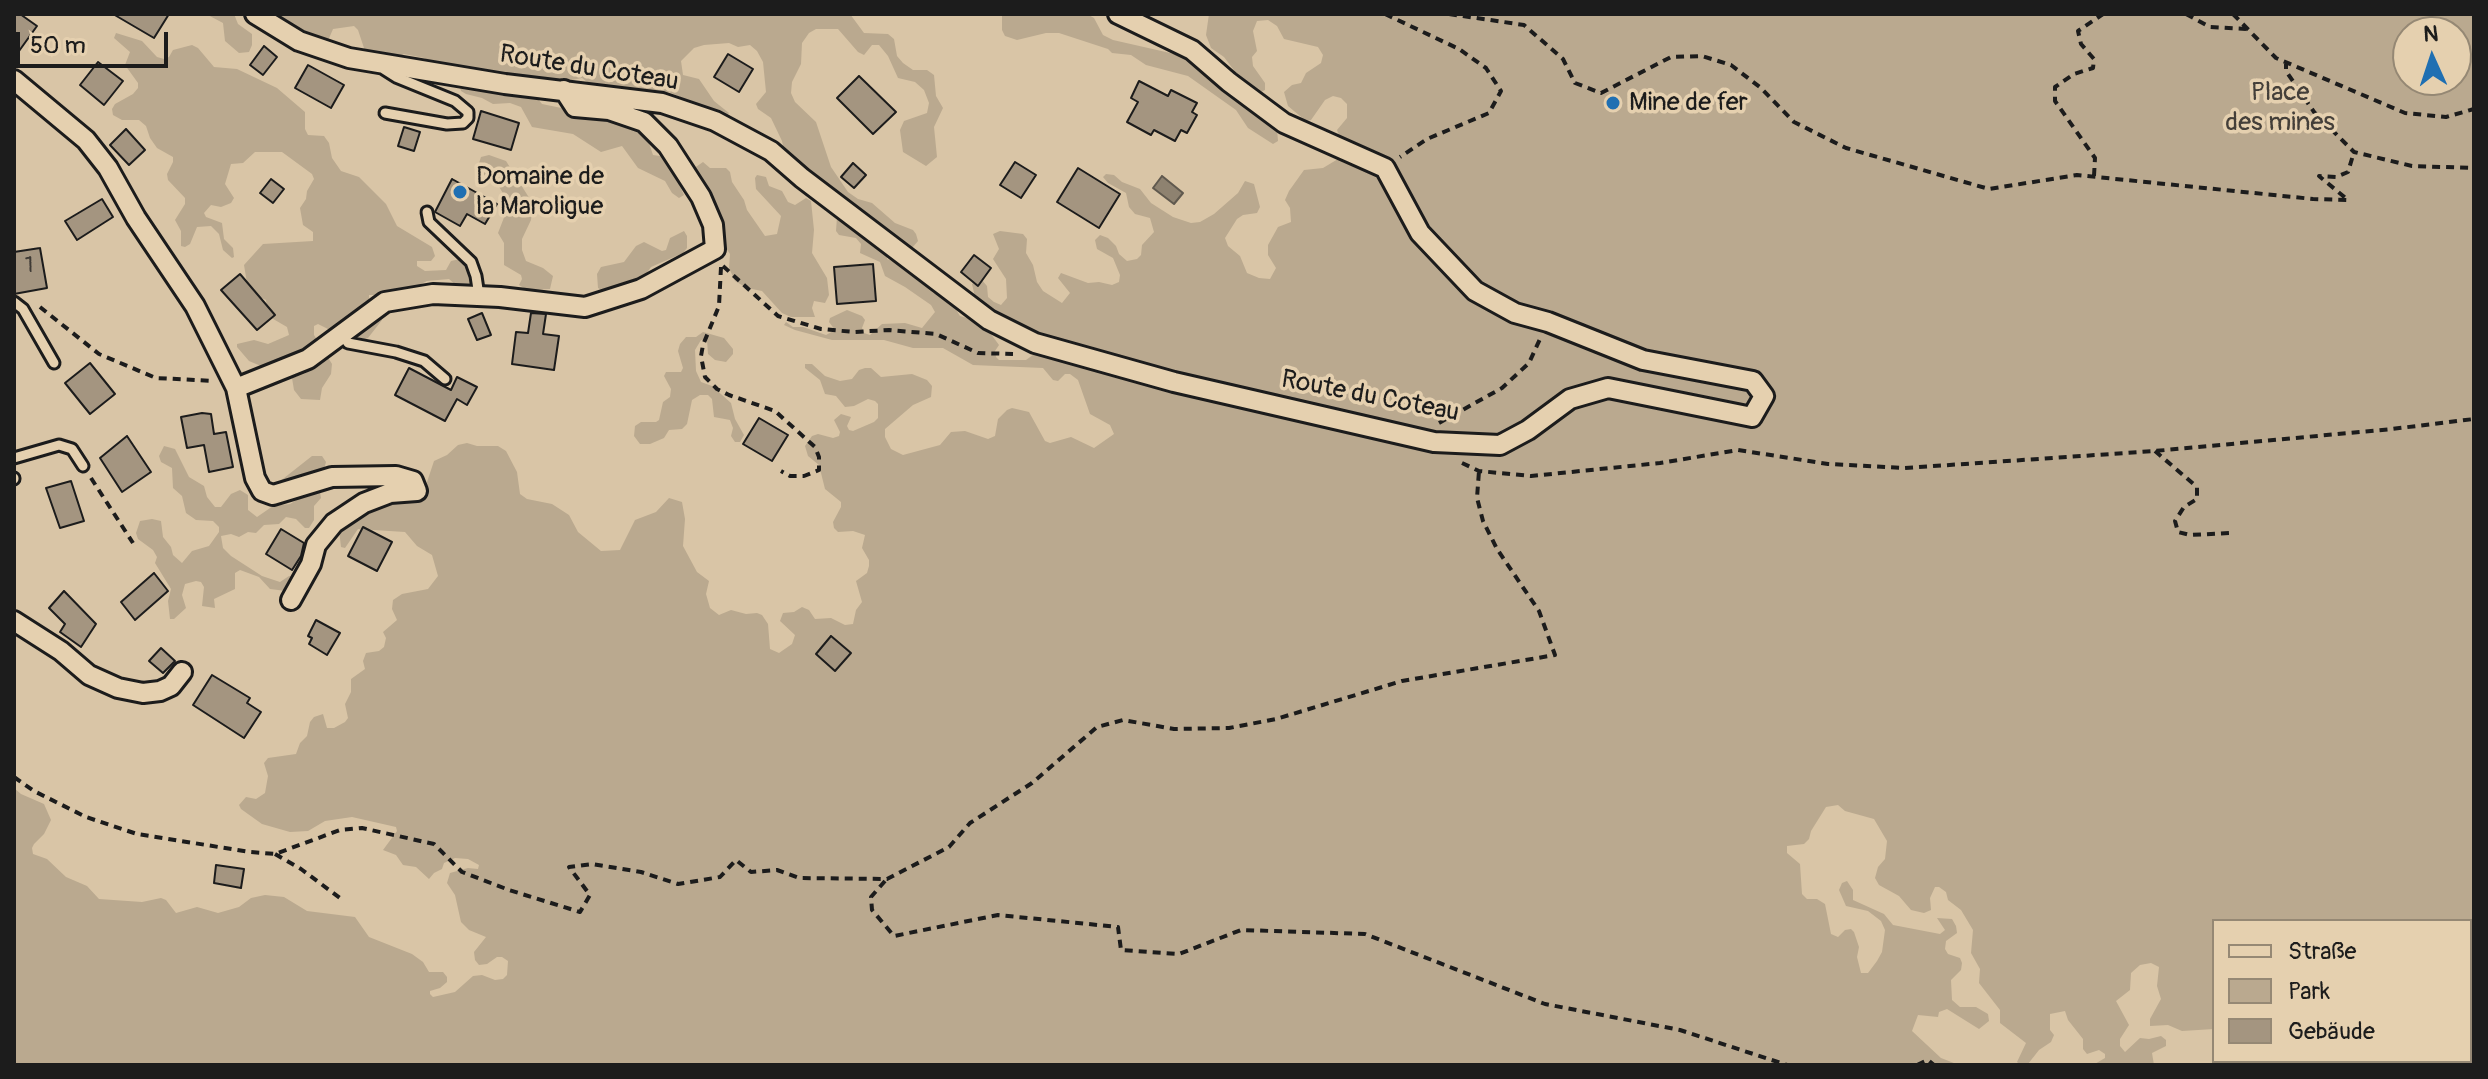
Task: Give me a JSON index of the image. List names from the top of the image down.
{
  "streets": {
    "street": ["Route du Coteau"]
  },
  "parks": ["Place des mines"],
  "places": ["Mine de fer", "Domaine de la Maroligue"],
  "house_numbers": ["1"],
  "legend": ["Straße", "Park", "Gebäude"],
  "scale_bar": "50 m",
  "north": "top"
}
